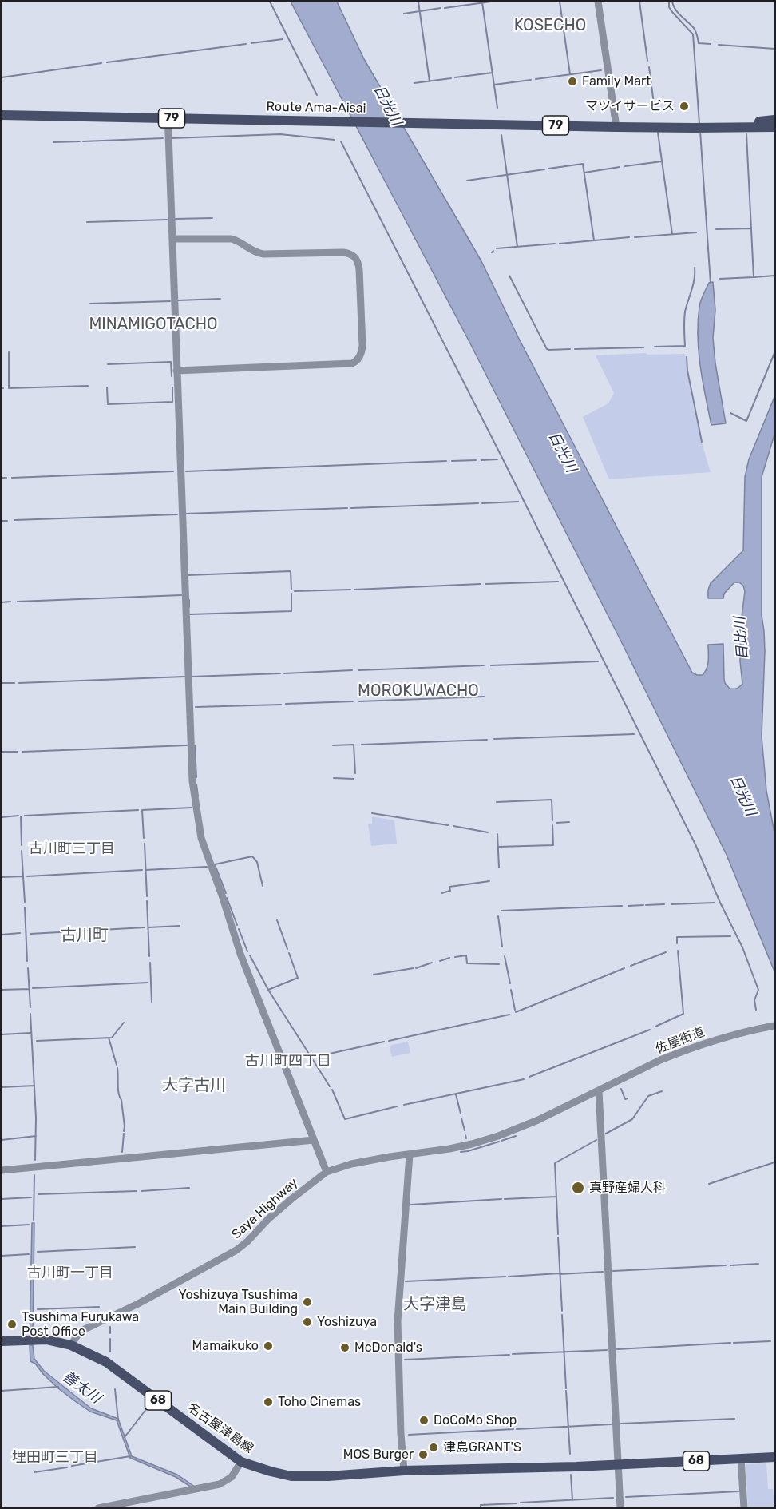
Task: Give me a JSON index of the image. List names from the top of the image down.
{
  "streets": {
    "main road": [
      "Route Ama-Aisai",
      "79",
      "68",
      "名古屋津島線"
    ],
    "street": ["佐屋街道", "Saya Highway"]
  },
  "crossings": [
    ["佐屋街道", "Saya Highway"],
    ["Saya Highway", "68"],
    ["Saya Highway", "名古屋津島線"],
    ["68", "名古屋津島線"]
  ],
  "districts": [
    "KOSECHO",
    "MINAMIGOTACHO",
    "MOROKUWACHO",
    "古川町三丁目",
    "古川町",
    "古川町四丁目",
    "大字古川",
    "古川町一丁目",
    "大字津島",
    "埋田町三丁目"
  ],
  "water": ["日光川", "目比川", "善太川"],
  "places": [
    "Family Mart",
    "マツイサービス",
    "真野産婦人科",
    "Yoshizuya Tsushima Main Building",
    "Yoshizuya",
    "Tsushima Furukawa Post Office",
    "Mamaikuko",
    "McDonald's",
    "Toho Cinemas",
    "DoCoMo Shop",
    "津島GRANT'S",
    "MOS Burger"
  ]
}
